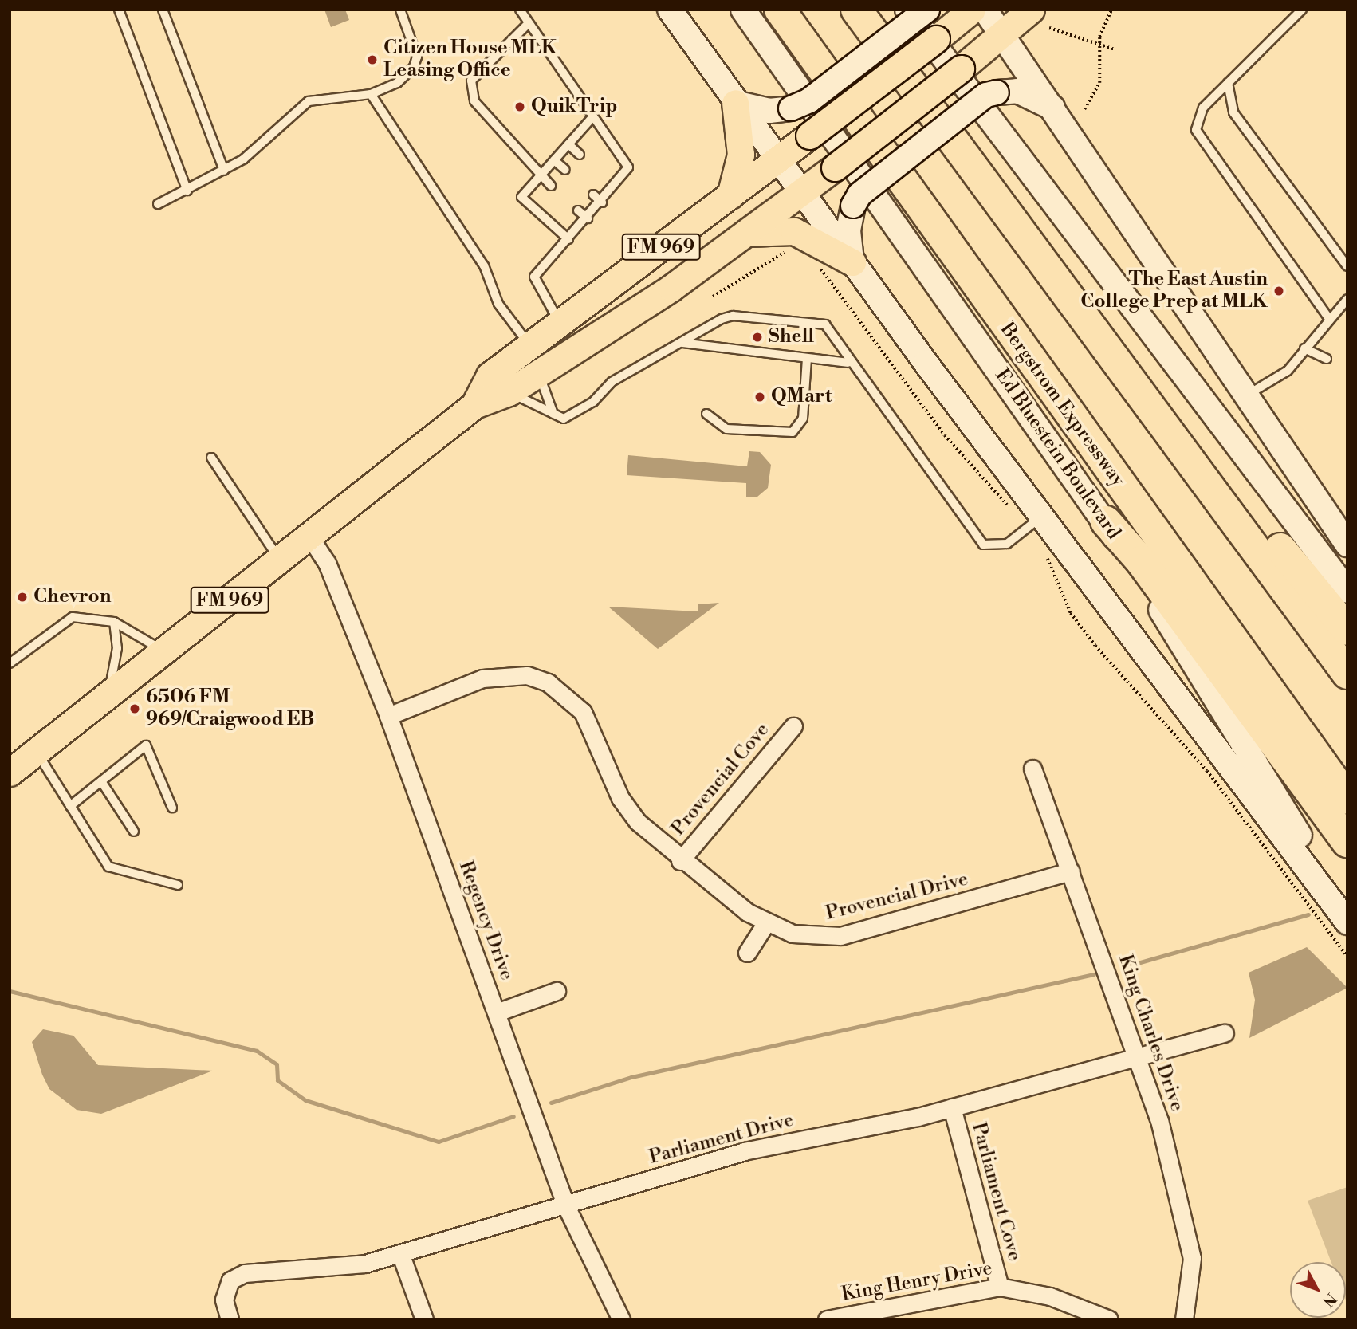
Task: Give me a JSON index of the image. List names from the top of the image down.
{
  "streets": {
    "highway": ["Bergstrom Expressway"],
    "main road": ["FM 969", "Ed Bluestein Boulevard"],
    "street": [
      "Provencial Cove",
      "Provencial Drive",
      "Regency Drive",
      "King Charles Drive",
      "Parliament Drive",
      "Parliament Cove",
      "King Henry Drive"
    ]
  },
  "crossings": [
    ["FM 969", "Regency Drive"],
    ["Provencial Cove", "Provencial Drive"],
    ["Provencial Drive", "Regency Drive"],
    ["Provencial Drive", "King Charles Drive"],
    ["Regency Drive", "Parliament Drive"],
    ["King Charles Drive", "Parliament Drive"],
    ["Parliament Drive", "Parliament Cove"],
    ["Parliament Cove", "King Henry Drive"]
  ],
  "places": [
    "Citizen House MLK Leasing Office",
    "QuikTrip",
    "The East Austin College Prep at MLK",
    "Shell",
    "QMart",
    "Chevron",
    "6506 FM 969/Craigwood EB"
  ],
  "north": "bottom right"
}
